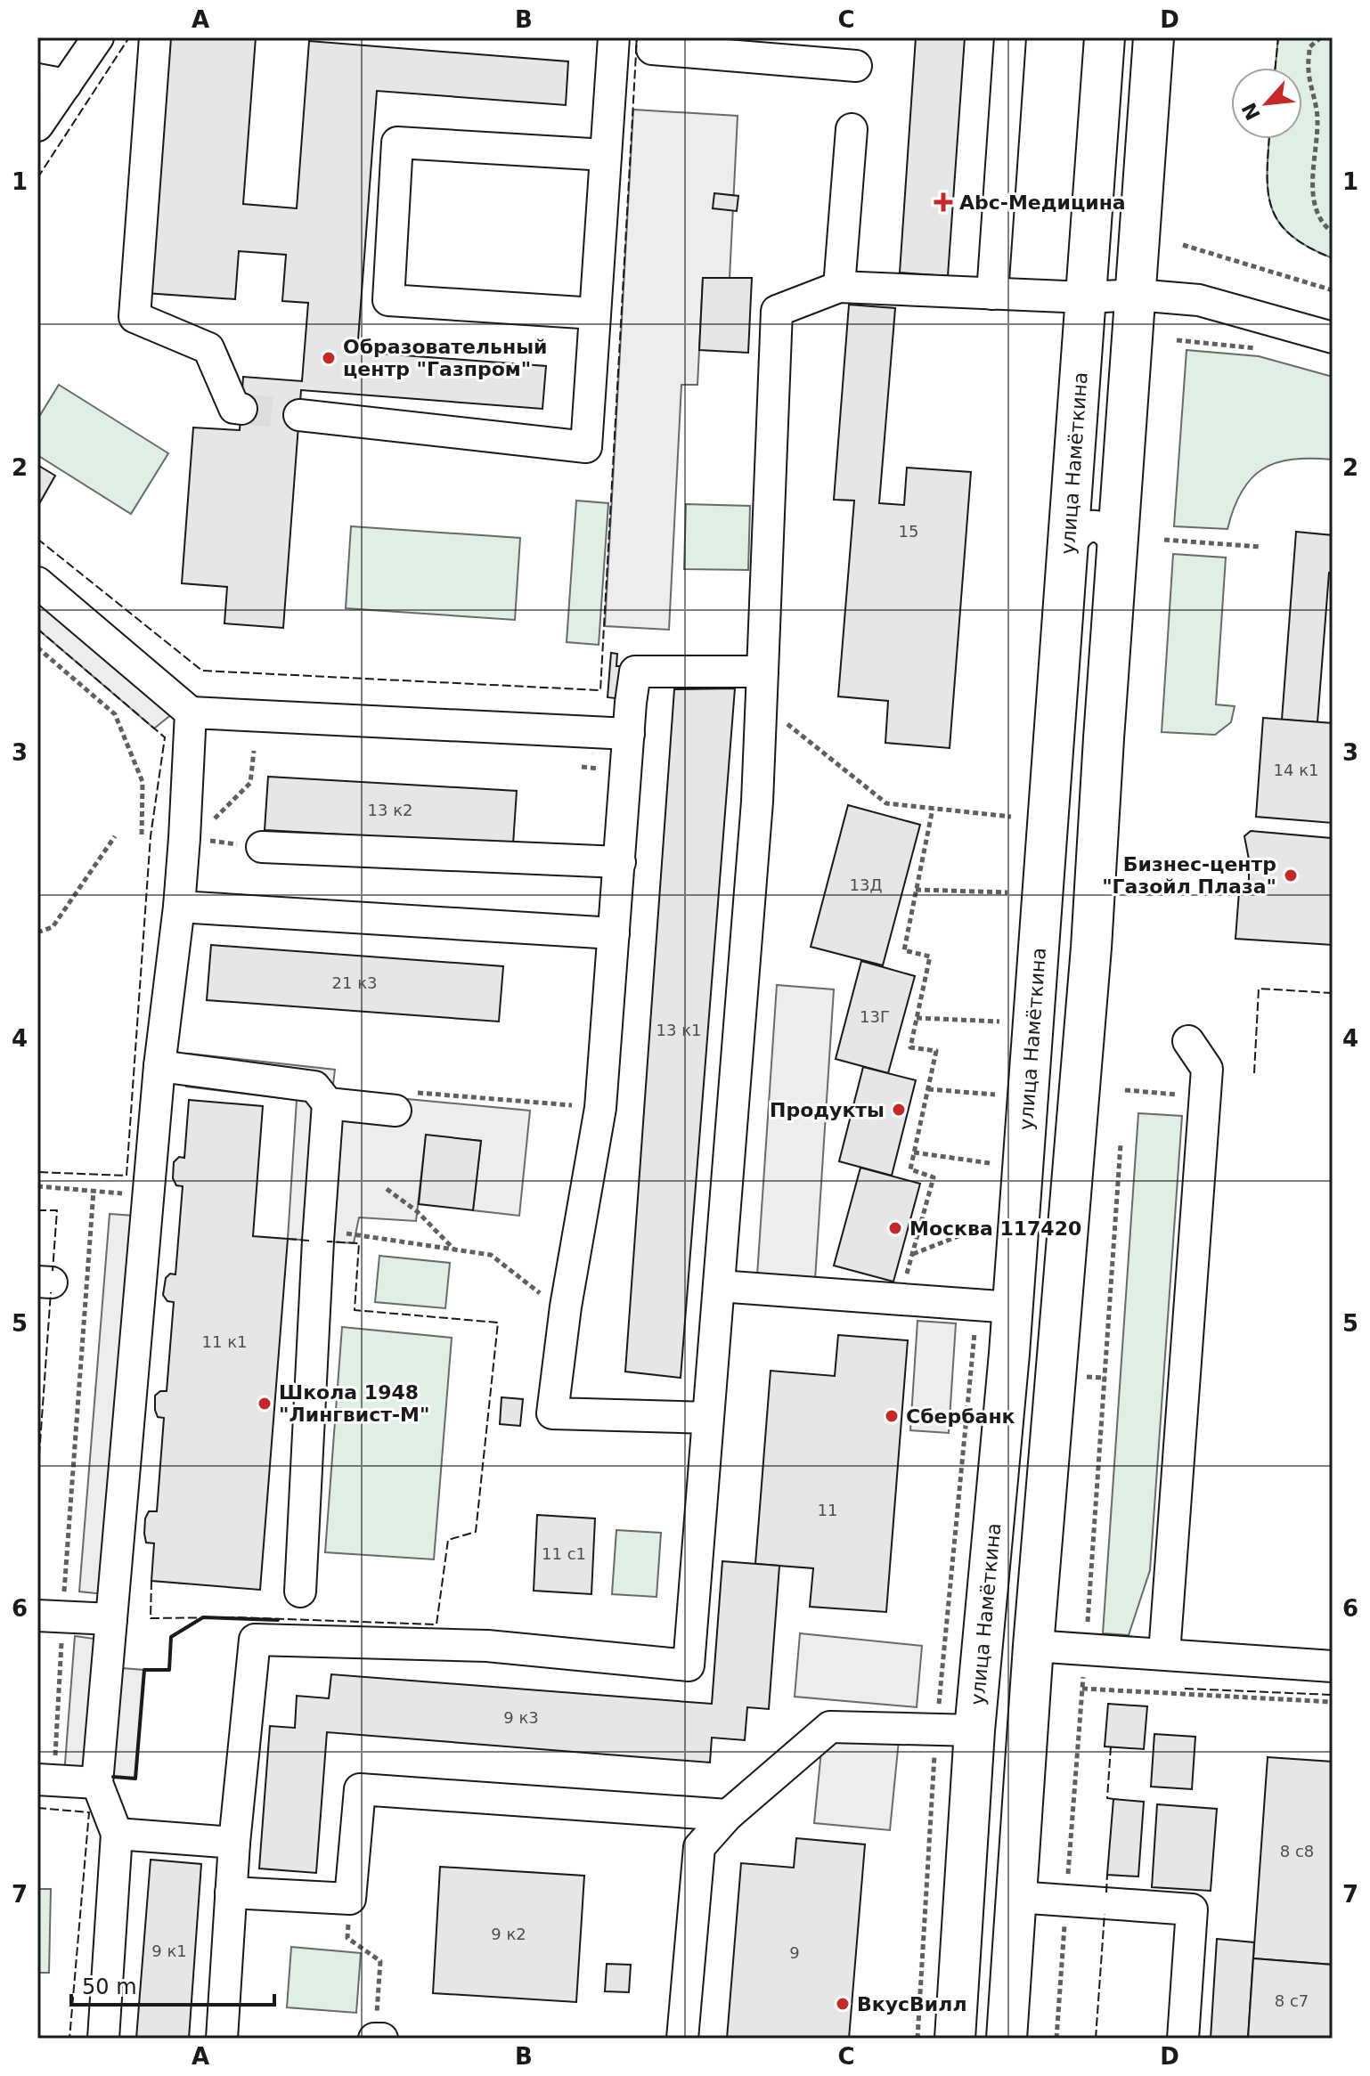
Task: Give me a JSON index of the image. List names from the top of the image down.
{
  "streets": {
    "main road": ["улица Намёткина"]
  },
  "places": {
    "health": ["Abc-Медицина"],
    "other": [
      "Образовательный центр \"Газпром\"",
      "Бизнес-центр \"Газойл Плаза\"",
      "Продукты",
      "Москва 117420",
      "Школа 1948 \"Лингвист-М\"",
      "Сбербанк",
      "ВкусВилл"
    ]
  },
  "house_numbers": [
    "15",
    "14 к1",
    "13 к2",
    "13Д",
    "21 к3",
    "13Г",
    "13 к1",
    "11 к1",
    "11",
    "11 с1",
    "9 к3",
    "8 с8",
    "9 к2",
    "9 к1",
    "9",
    "8 с7"
  ],
  "scale_bar": "50 m",
  "north": "bottom left",
  "grid": {
    "columns": [
      "A",
      "B",
      "C",
      "D"
    ],
    "rows": [
      "1",
      "2",
      "3",
      "4",
      "5",
      "6",
      "7"
    ]
  }
}
